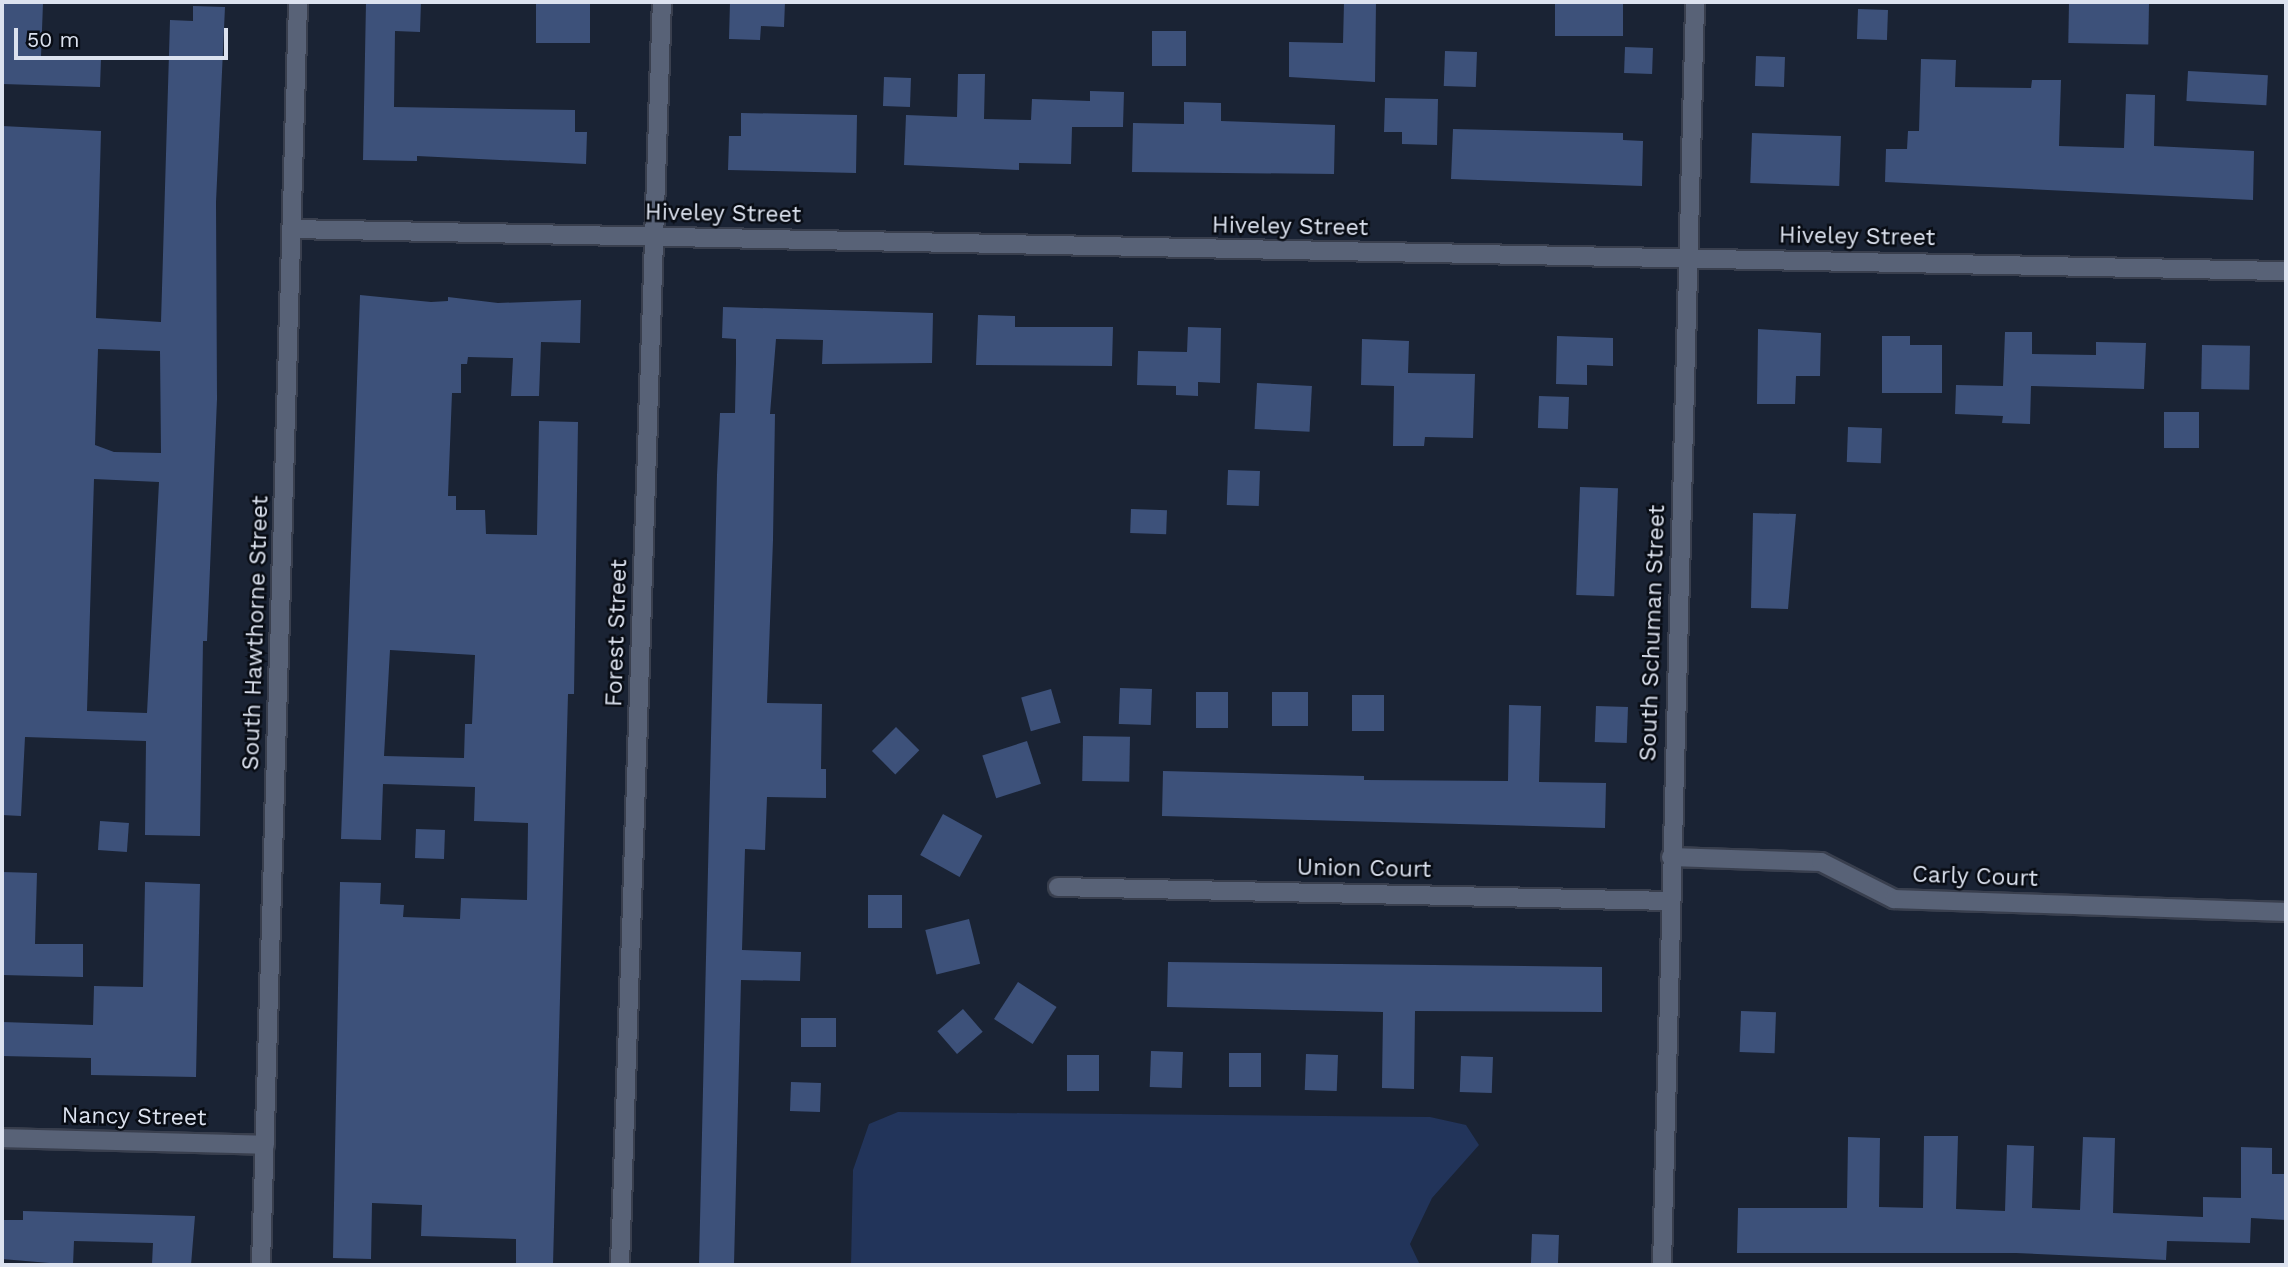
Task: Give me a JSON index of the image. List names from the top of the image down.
{
  "streets": {
    "street": [
      "Hiveley Street",
      "South Hawthorne Street",
      "Forest Street",
      "South Schuman Street",
      "Union Court",
      "Carly Court",
      "Nancy Street"
    ]
  },
  "crossings": [
    ["Hiveley Street", "South Hawthorne Street"],
    ["Hiveley Street", "Forest Street"],
    ["Hiveley Street", "South Schuman Street"],
    ["South Hawthorne Street", "Nancy Street"],
    ["South Schuman Street", "Union Court"],
    ["South Schuman Street", "Carly Court"]
  ],
  "scale_bar": "50 m"
}
